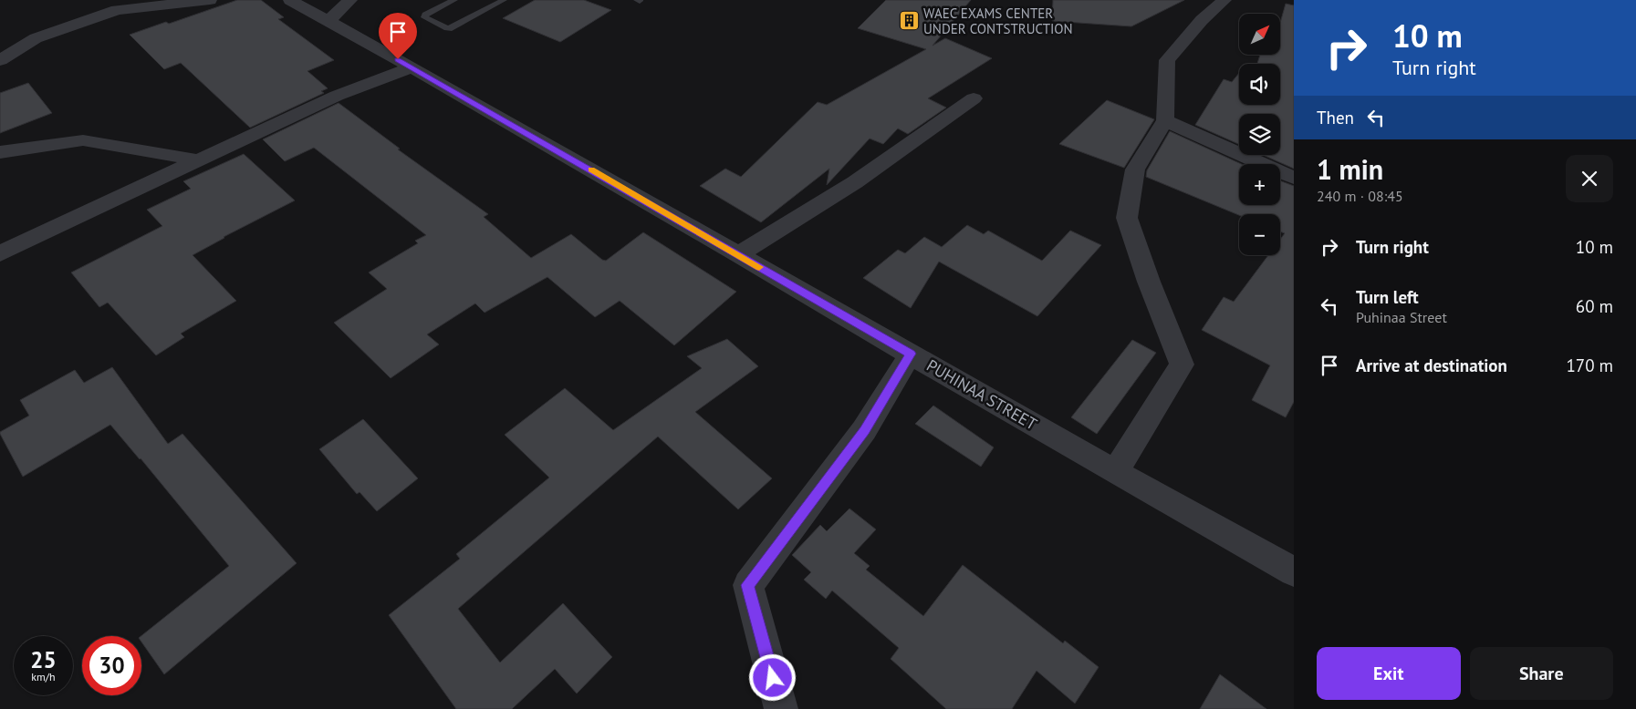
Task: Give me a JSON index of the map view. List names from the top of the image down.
{
  "streets": {
    "street": ["PUHINAA STREET"]
  },
  "places": {
    "building": ["WAEC EXAMS CENTER UNDER CONTSTRUCTION"]
  },
  "north": "top right",
  "page": {
    "turn": ["10 m", "Turn right"],
    "map_buttons": ["+", "−"],
    "then": "Then",
    "heading": ["1 min", "240 m · 08:45"],
    "list": [
      {
        "name": "Turn right",
        "value": "10 m"
      },
      {
        "name": "Turn left",
        "note": "Puhinaa Street",
        "value": "60 m"
      },
      {
        "name": "Arrive at destination",
        "value": "170 m"
      }
    ],
    "speed": "25 km/h",
    "limit": "30",
    "buttons": ["Exit", "Share"]
  }
}
